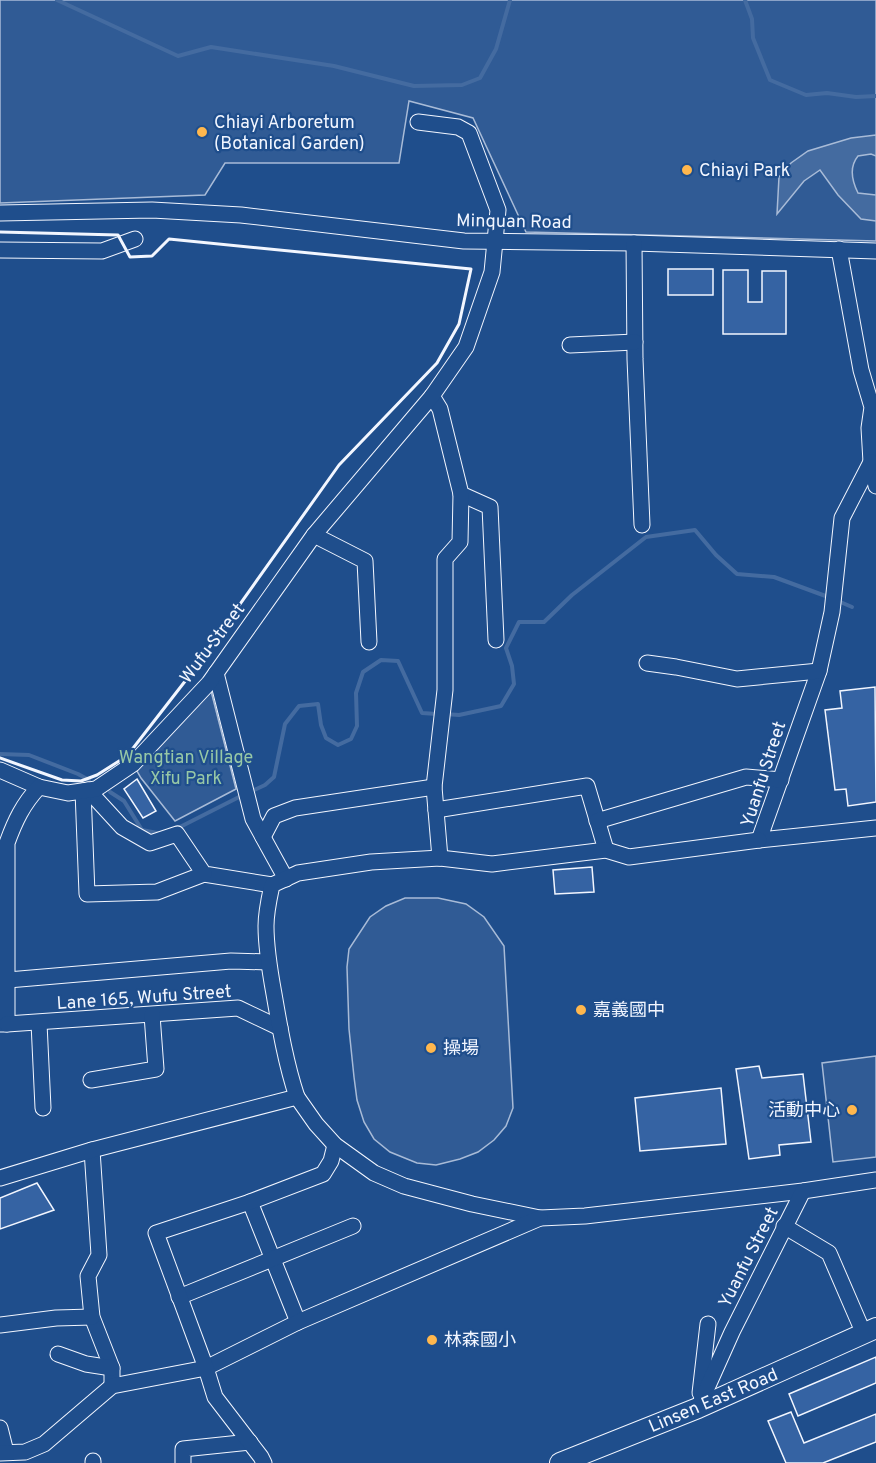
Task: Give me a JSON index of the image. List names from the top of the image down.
{
  "streets": {
    "main road": ["Linsen East Road"],
    "street": [
      "Minquan Road",
      "Wufu Street",
      "Yuanfu Street",
      "Lane 165, Wufu Street"
    ]
  },
  "crossings": [
    ["Minquan Road", "Wufu Street"],
    ["Yuanfu Street", "Linsen East Road"]
  ],
  "parks": ["Wangtian Village Xifu Park"],
  "places": [
    "Chiayi Arboretum (Botanical Garden)",
    "Chiayi Park",
    "嘉義國中",
    "操場",
    "活動中心",
    "林森國小"
  ]
}
